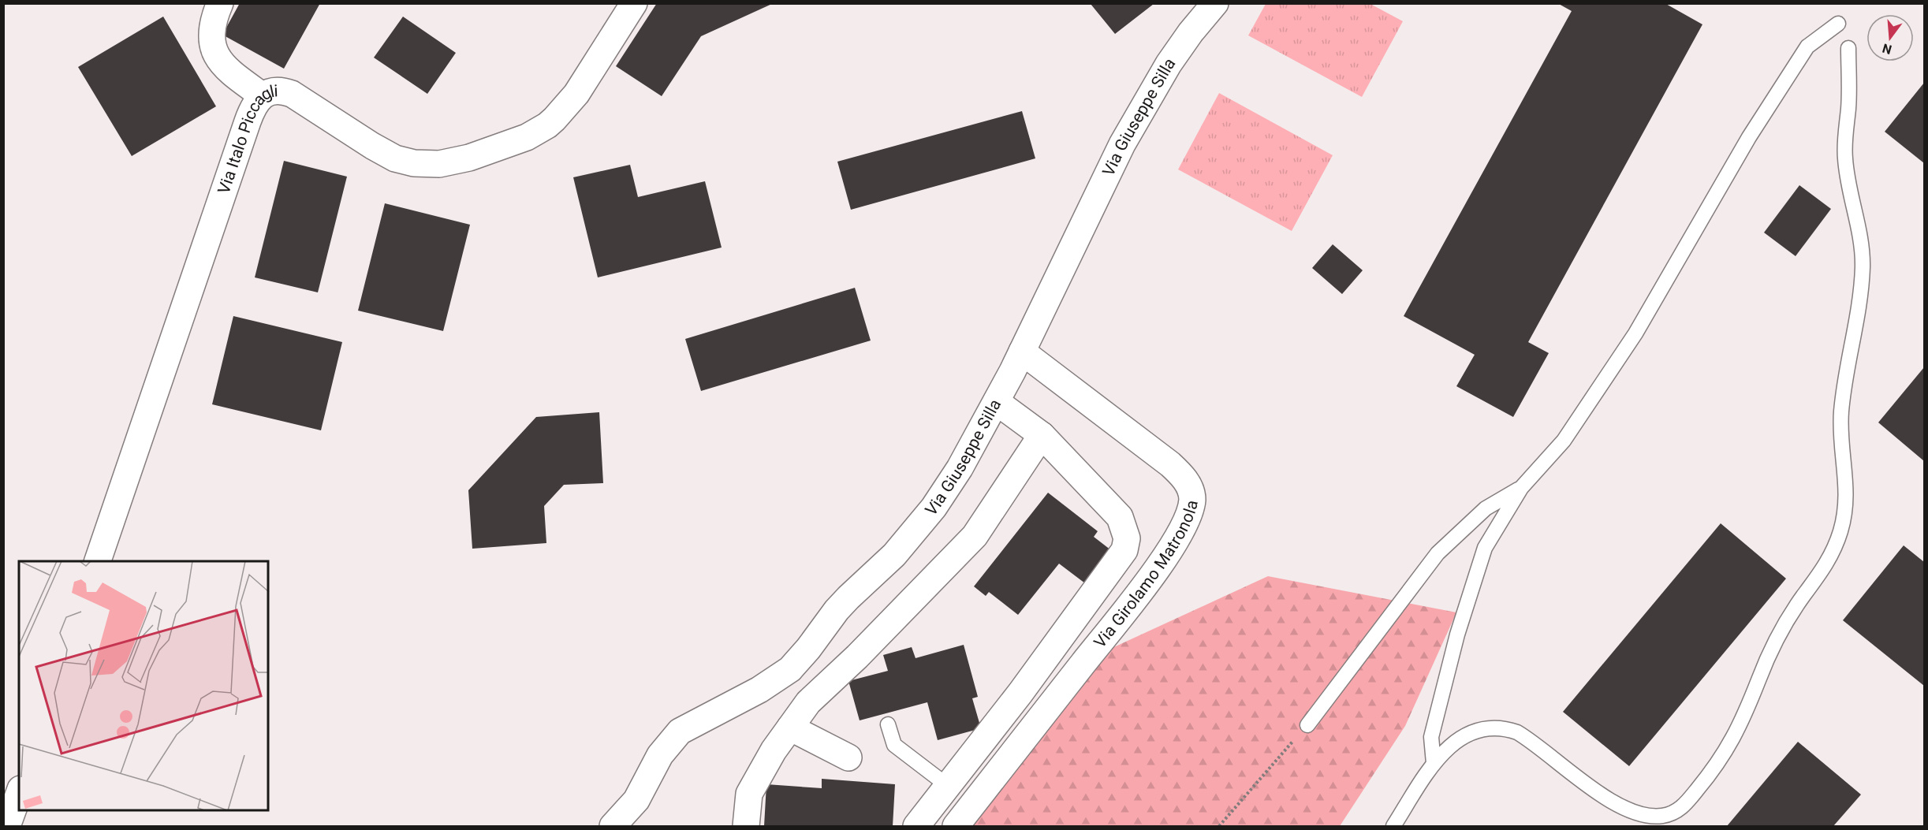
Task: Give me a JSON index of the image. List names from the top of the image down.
{
  "streets": {
    "street": ["Via Giuseppe Silla", "Via Italo Piccagli", "Via Girolamo Matronola"]
  },
  "crossings": [
    ["Via Giuseppe Silla", "Via Girolamo Matronola"]
  ],
  "north": "bottom"
}
